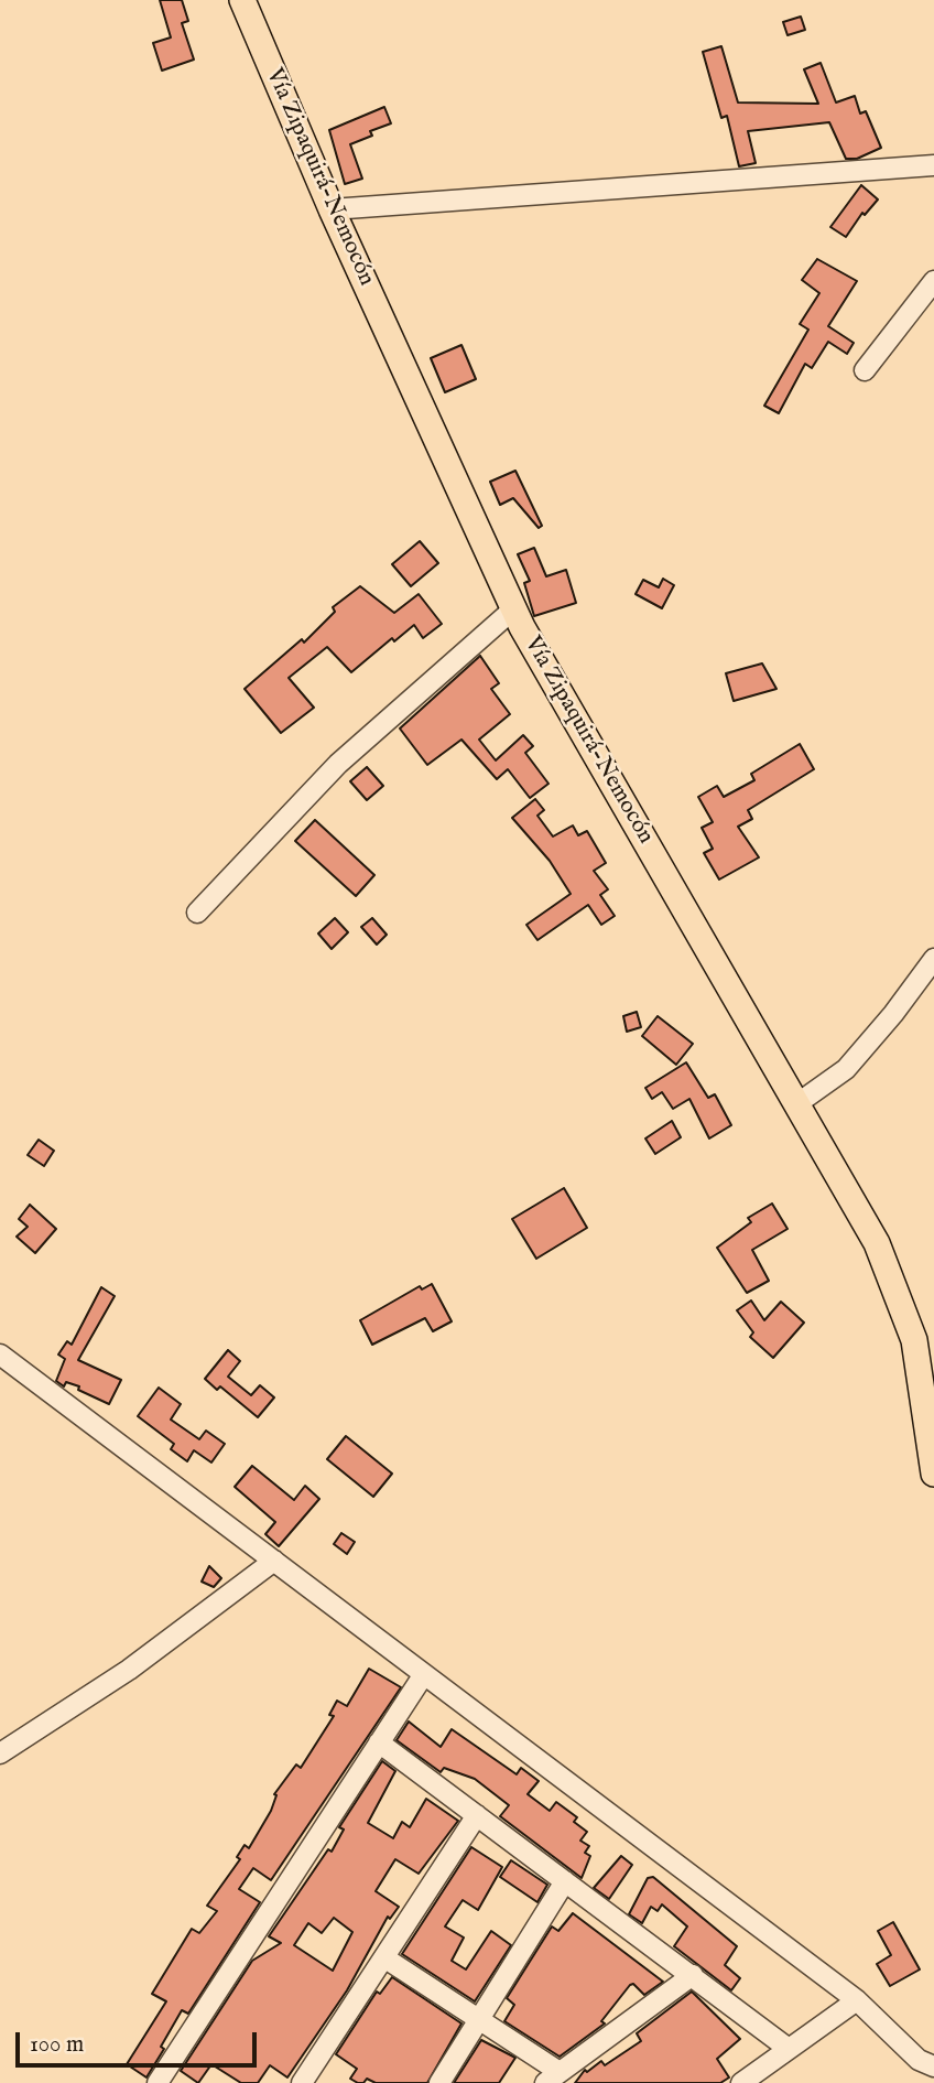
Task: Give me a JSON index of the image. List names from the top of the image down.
{
  "streets": {
    "main road": ["Vía Zipaquirá-Nemocón"]
  },
  "scale_bar": "100 m"
}
